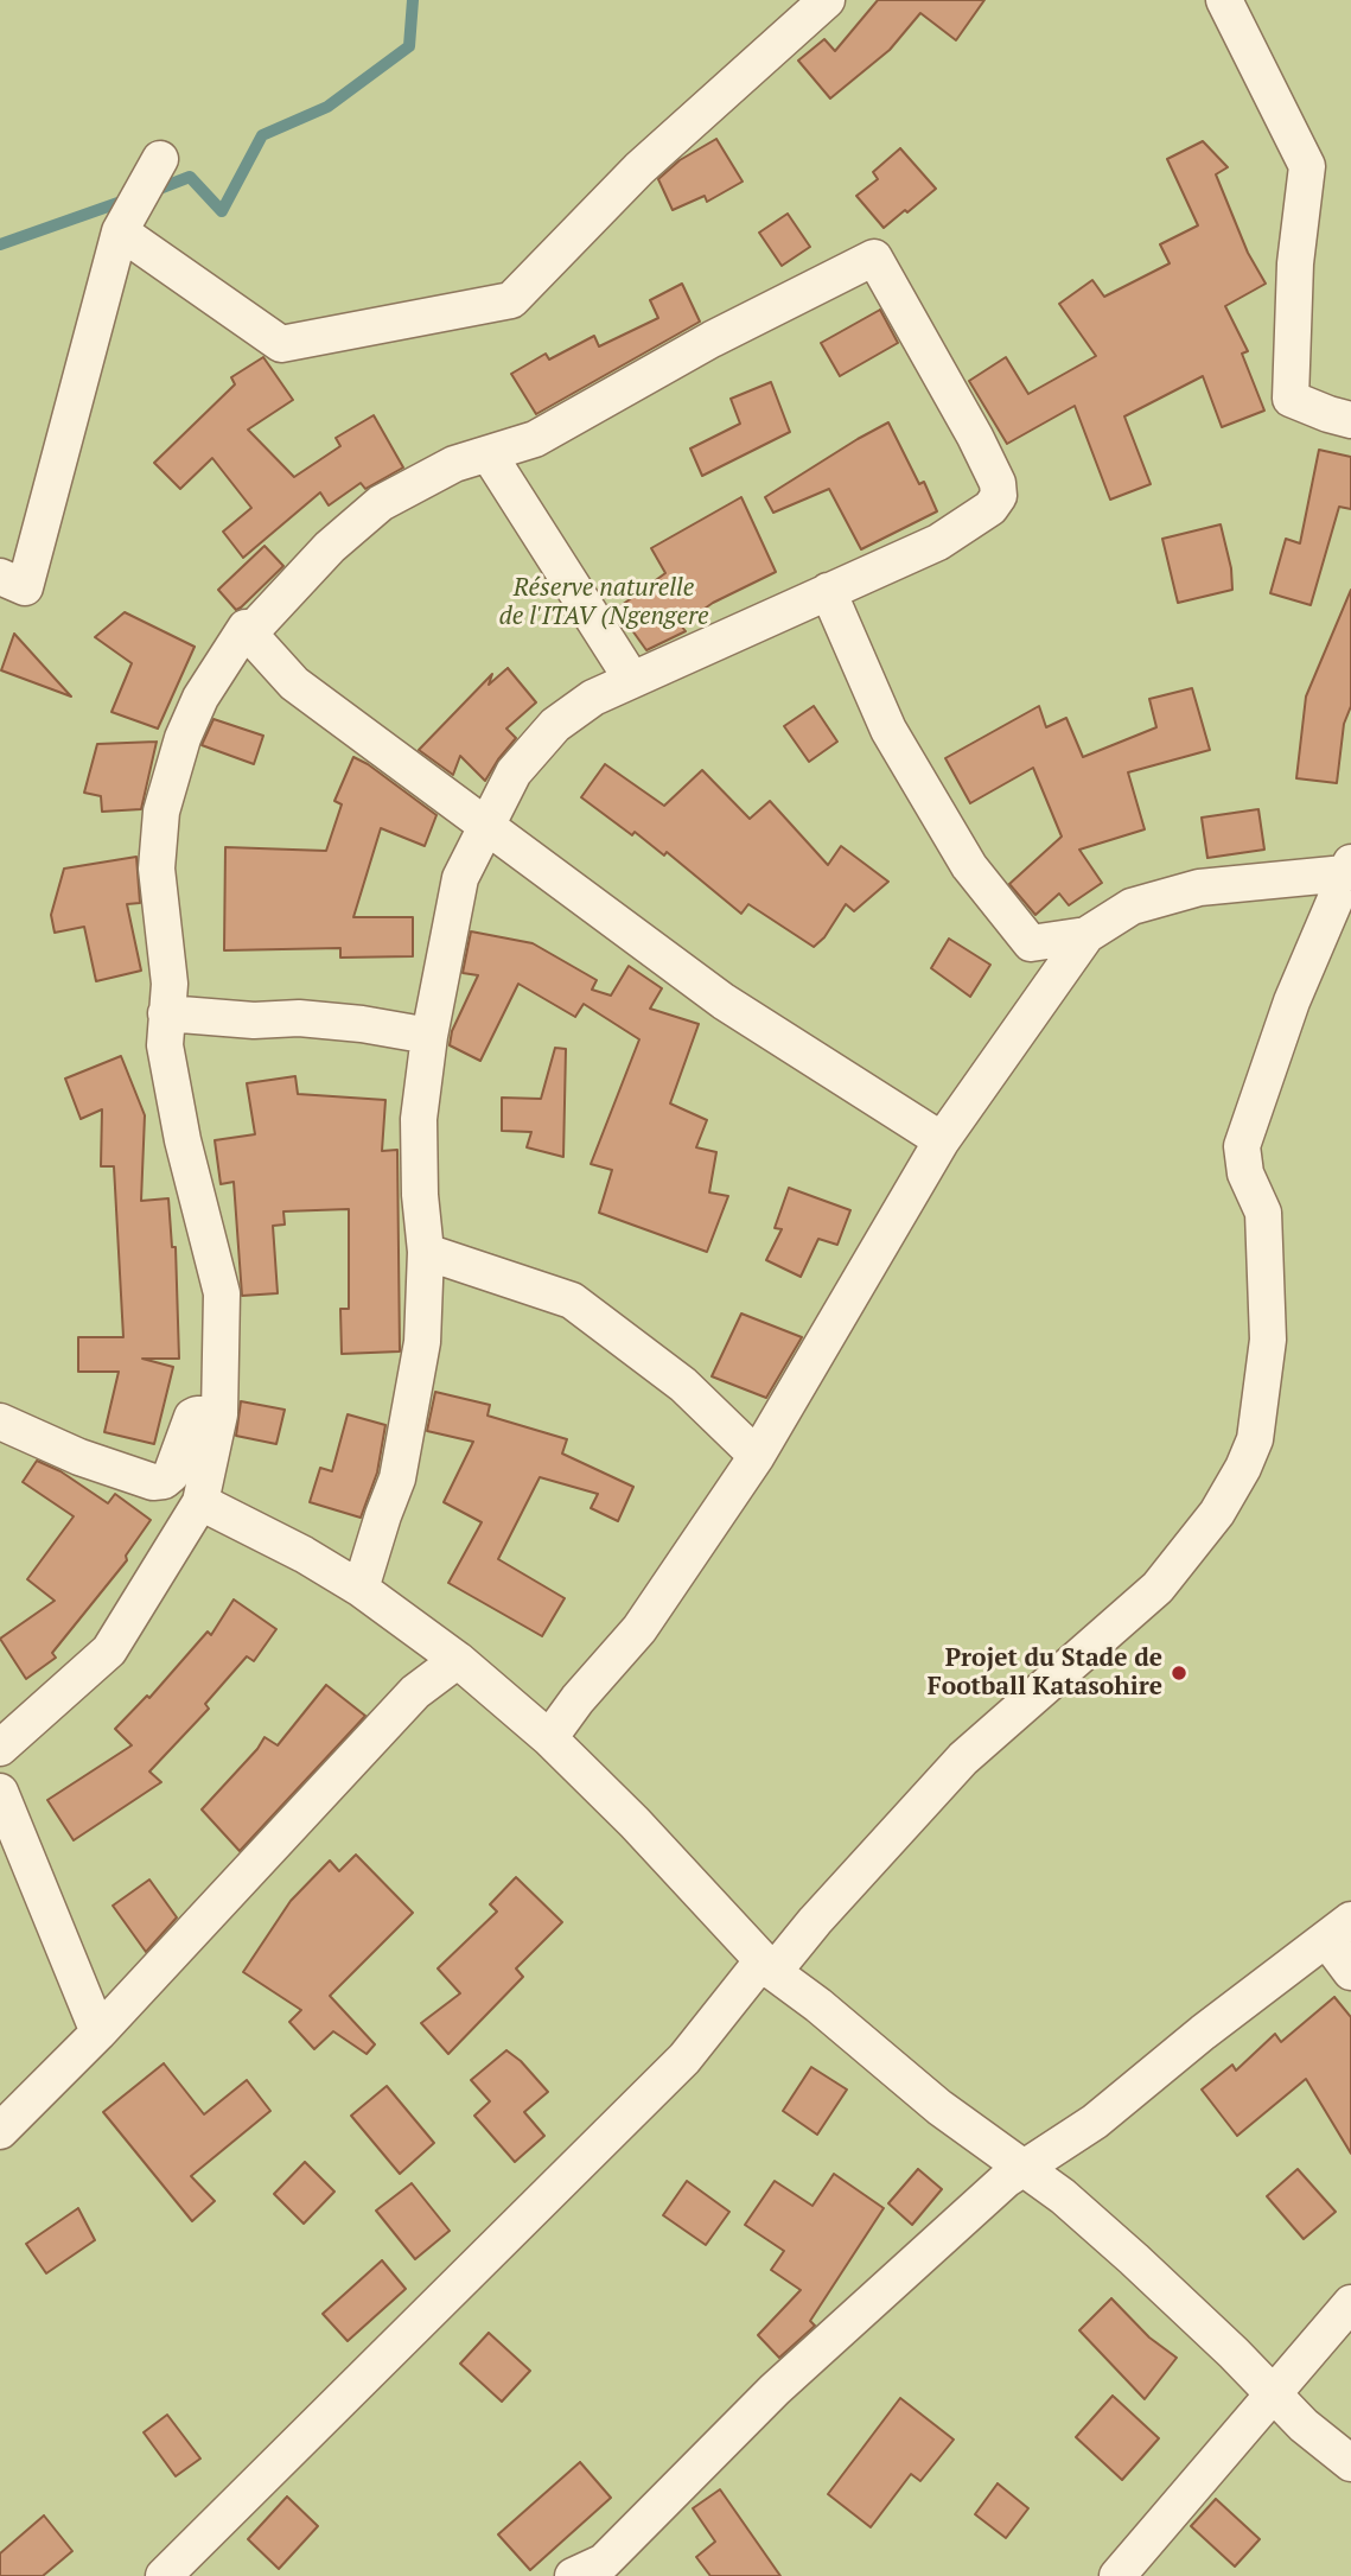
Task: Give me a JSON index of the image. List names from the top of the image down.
{
  "parks": ["Réserve naturelle de l'ITAV (Ngengere"],
  "places": ["Projet du Stade de Football Katasohire"]
}
